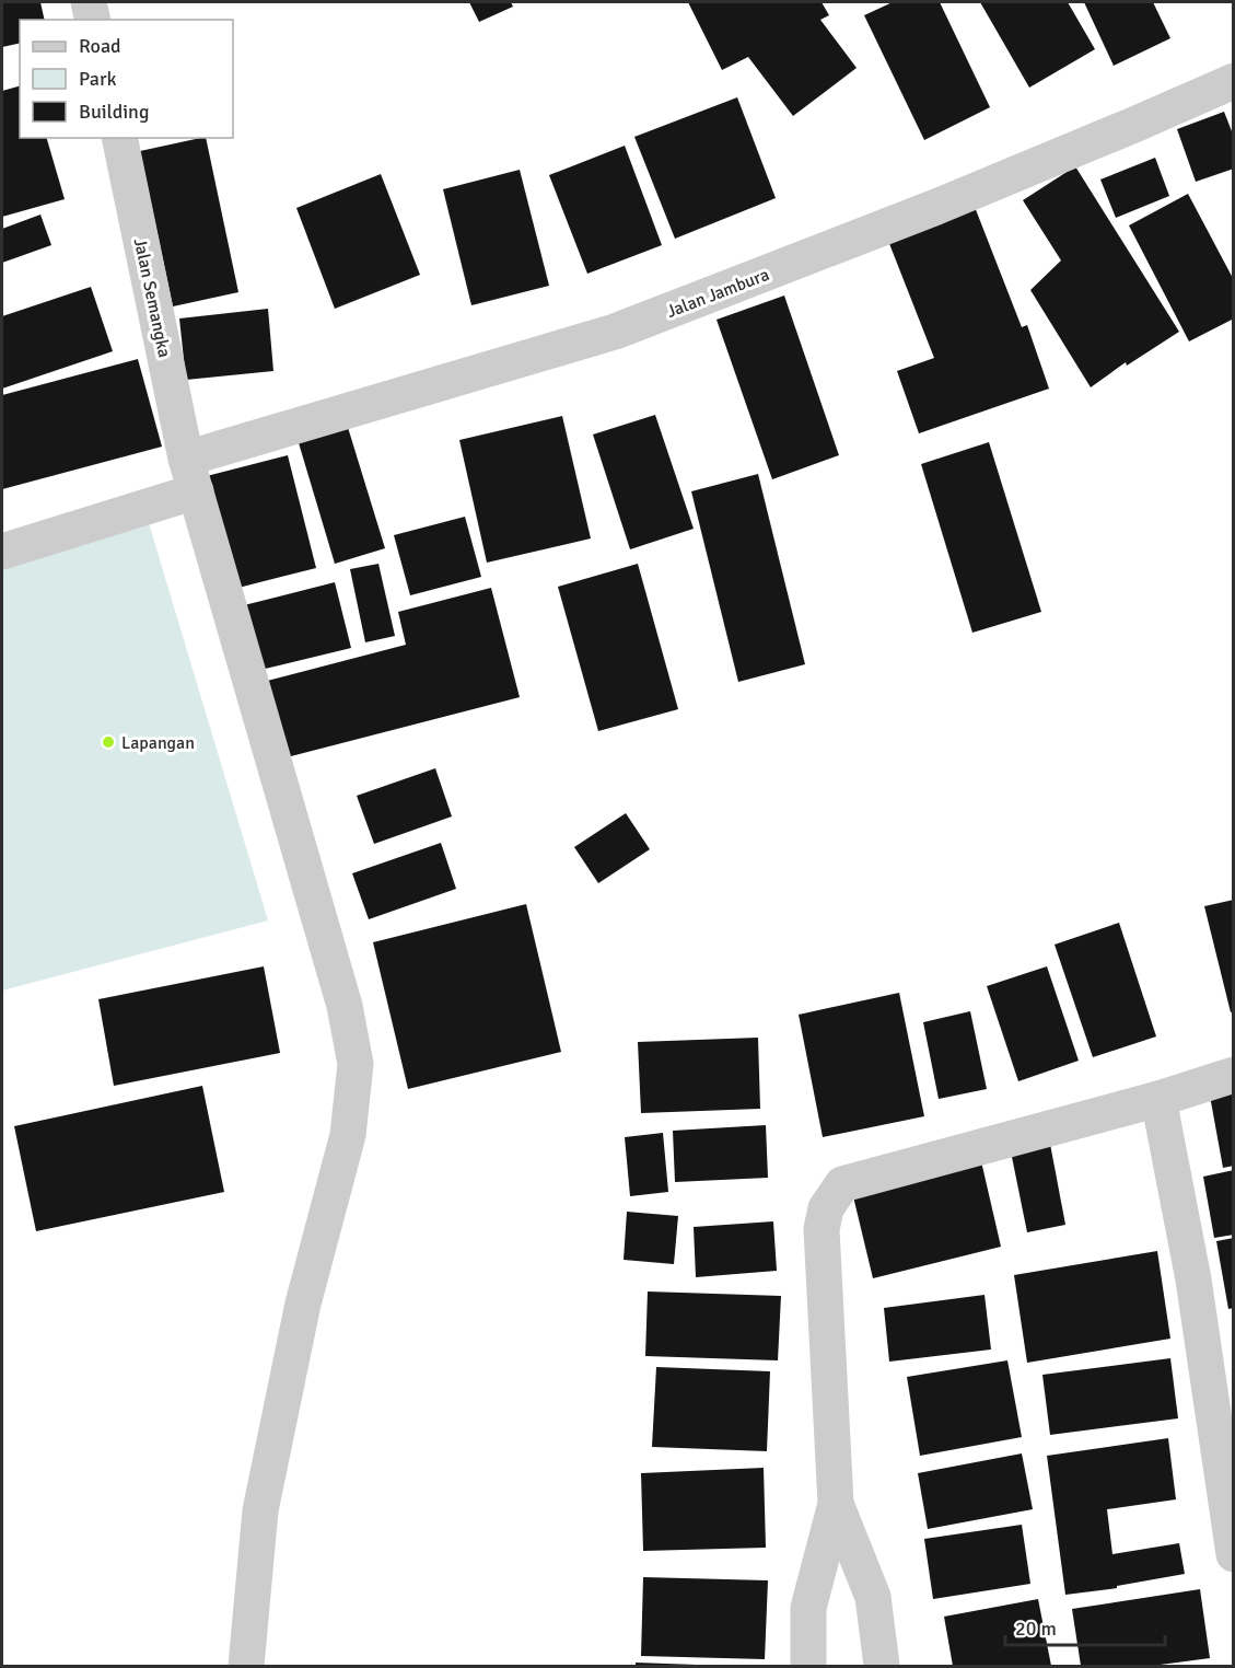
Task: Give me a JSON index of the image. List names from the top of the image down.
{
  "streets": {
    "street": ["Jalan Jambura", "Jalan Semangka"]
  },
  "crossings": [
    ["Jalan Jambura", "Jalan Semangka"]
  ],
  "places": ["Lapangan"],
  "legend": ["Road", "Park", "Building"],
  "scale_bar": "20 m"
}
